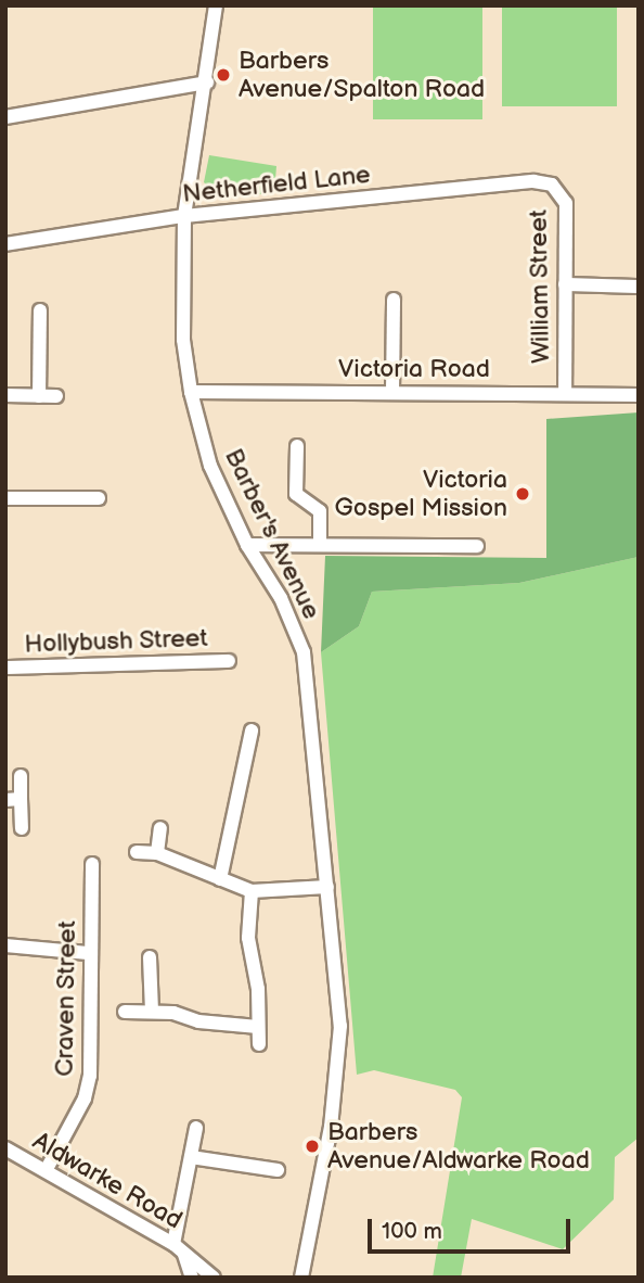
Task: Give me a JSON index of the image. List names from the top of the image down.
{
  "streets": {
    "street": [
      "Netherfield Lane",
      "William Street",
      "Victoria Road",
      "Barber's Avenue",
      "Hollybush Street",
      "Craven Street",
      "Aldwarke Road"
    ]
  },
  "crossings": [
    ["Netherfield Lane", "William Street"],
    ["Netherfield Lane", "Barber's Avenue"],
    ["William Street", "Victoria Road"],
    ["Victoria Road", "Barber's Avenue"],
    ["Craven Street", "Aldwarke Road"]
  ],
  "places": ["Barbers Avenue/Spalton Road", "Victoria Gospel Mission", "Barbers Avenue/Aldwarke Road"],
  "scale_bar": "100 m"
}
